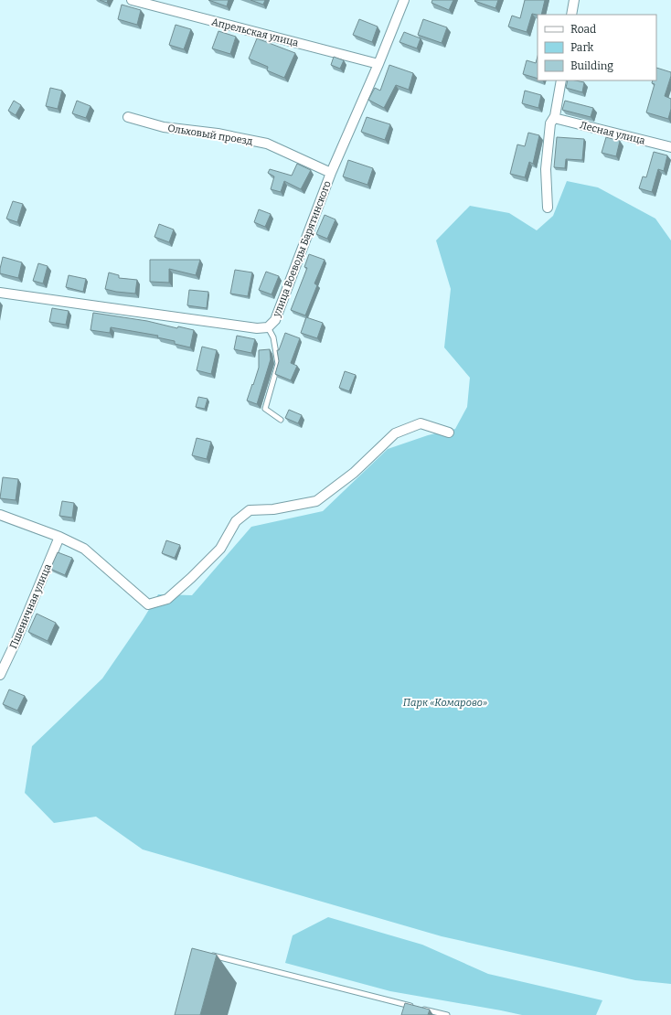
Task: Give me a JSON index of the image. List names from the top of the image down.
{
  "streets": {
    "street": [
      "Апрельская улица",
      "Лесная улица",
      "Ольховый проезд",
      "улица Воеводы Барятинского",
      "Пшеничная улица"
    ]
  },
  "crossings": [
    ["Апрельская улица", "улица Воеводы Барятинского"],
    ["Ольховый проезд", "улица Воеводы Барятинского"]
  ],
  "parks": ["Парк «Комарово»"],
  "legend": ["Road", "Park", "Building"]
}
